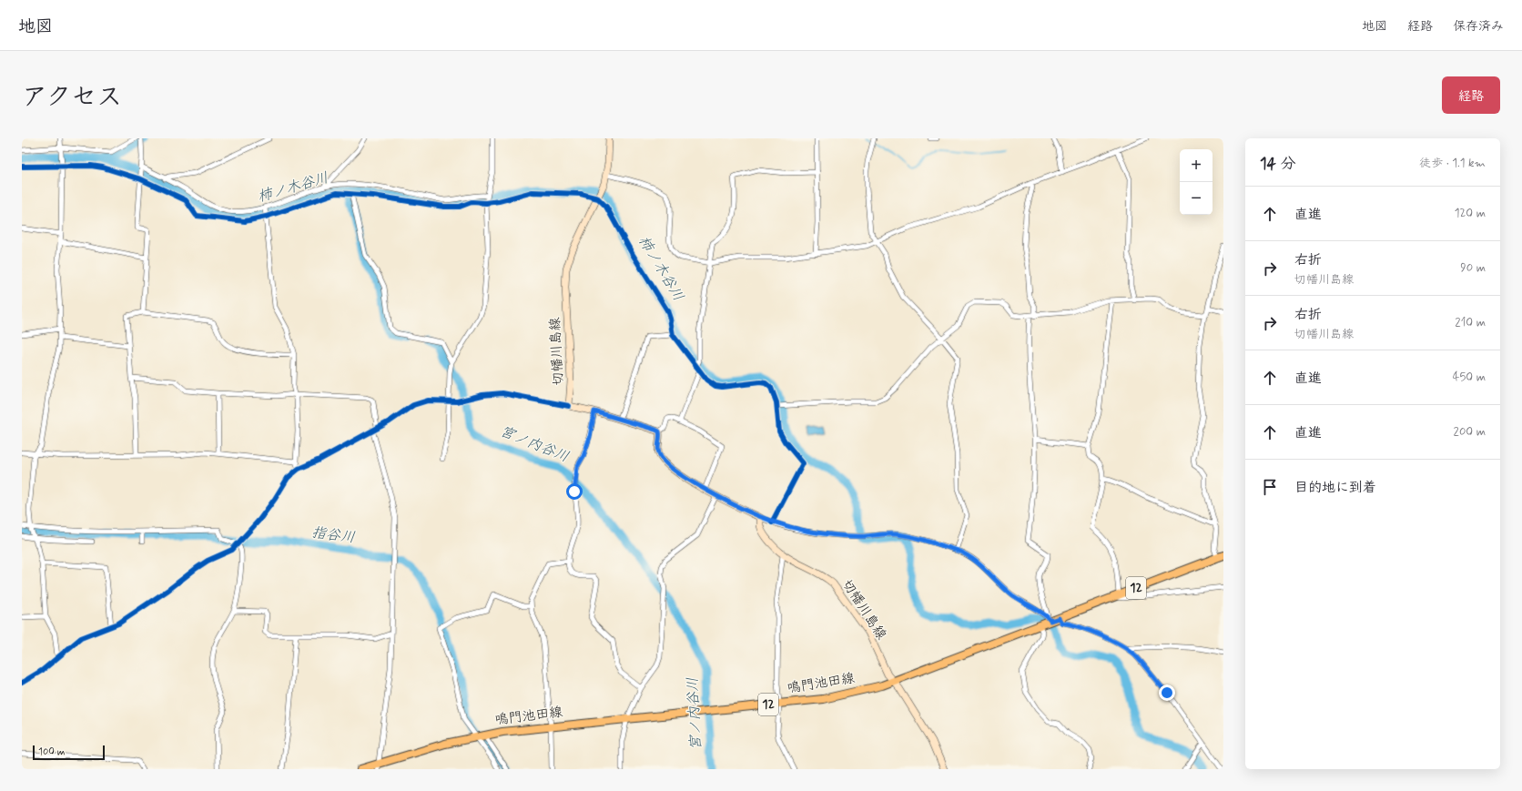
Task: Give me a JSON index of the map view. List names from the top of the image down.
{
  "streets": {
    "main road": ["切幡川島線", "12", "鳴門池田線"]
  },
  "crossings": [
    ["切幡川島線", "鳴門池田線"]
  ],
  "water": ["柿ノ木谷川", "宮ノ内谷川", "指谷川"],
  "scale_bar": "100 m",
  "page": {
    "header": "地図",
    "nav": ["地図", "経路", "保存済み"],
    "title": "アクセス",
    "buttons": "経路",
    "heading": ["14 分", "徒歩 · 1.1 km"],
    "map_buttons": ["+", "−"],
    "list": [
      ["直進", "120 m"],
      ["右折", "切幡川島線", "90 m"],
      ["右折", "切幡川島線", "210 m"],
      ["直進", "450 m"],
      ["直進", "200 m"],
      "目的地に到着"
    ],
    "scale": "100 m"
  }
}
